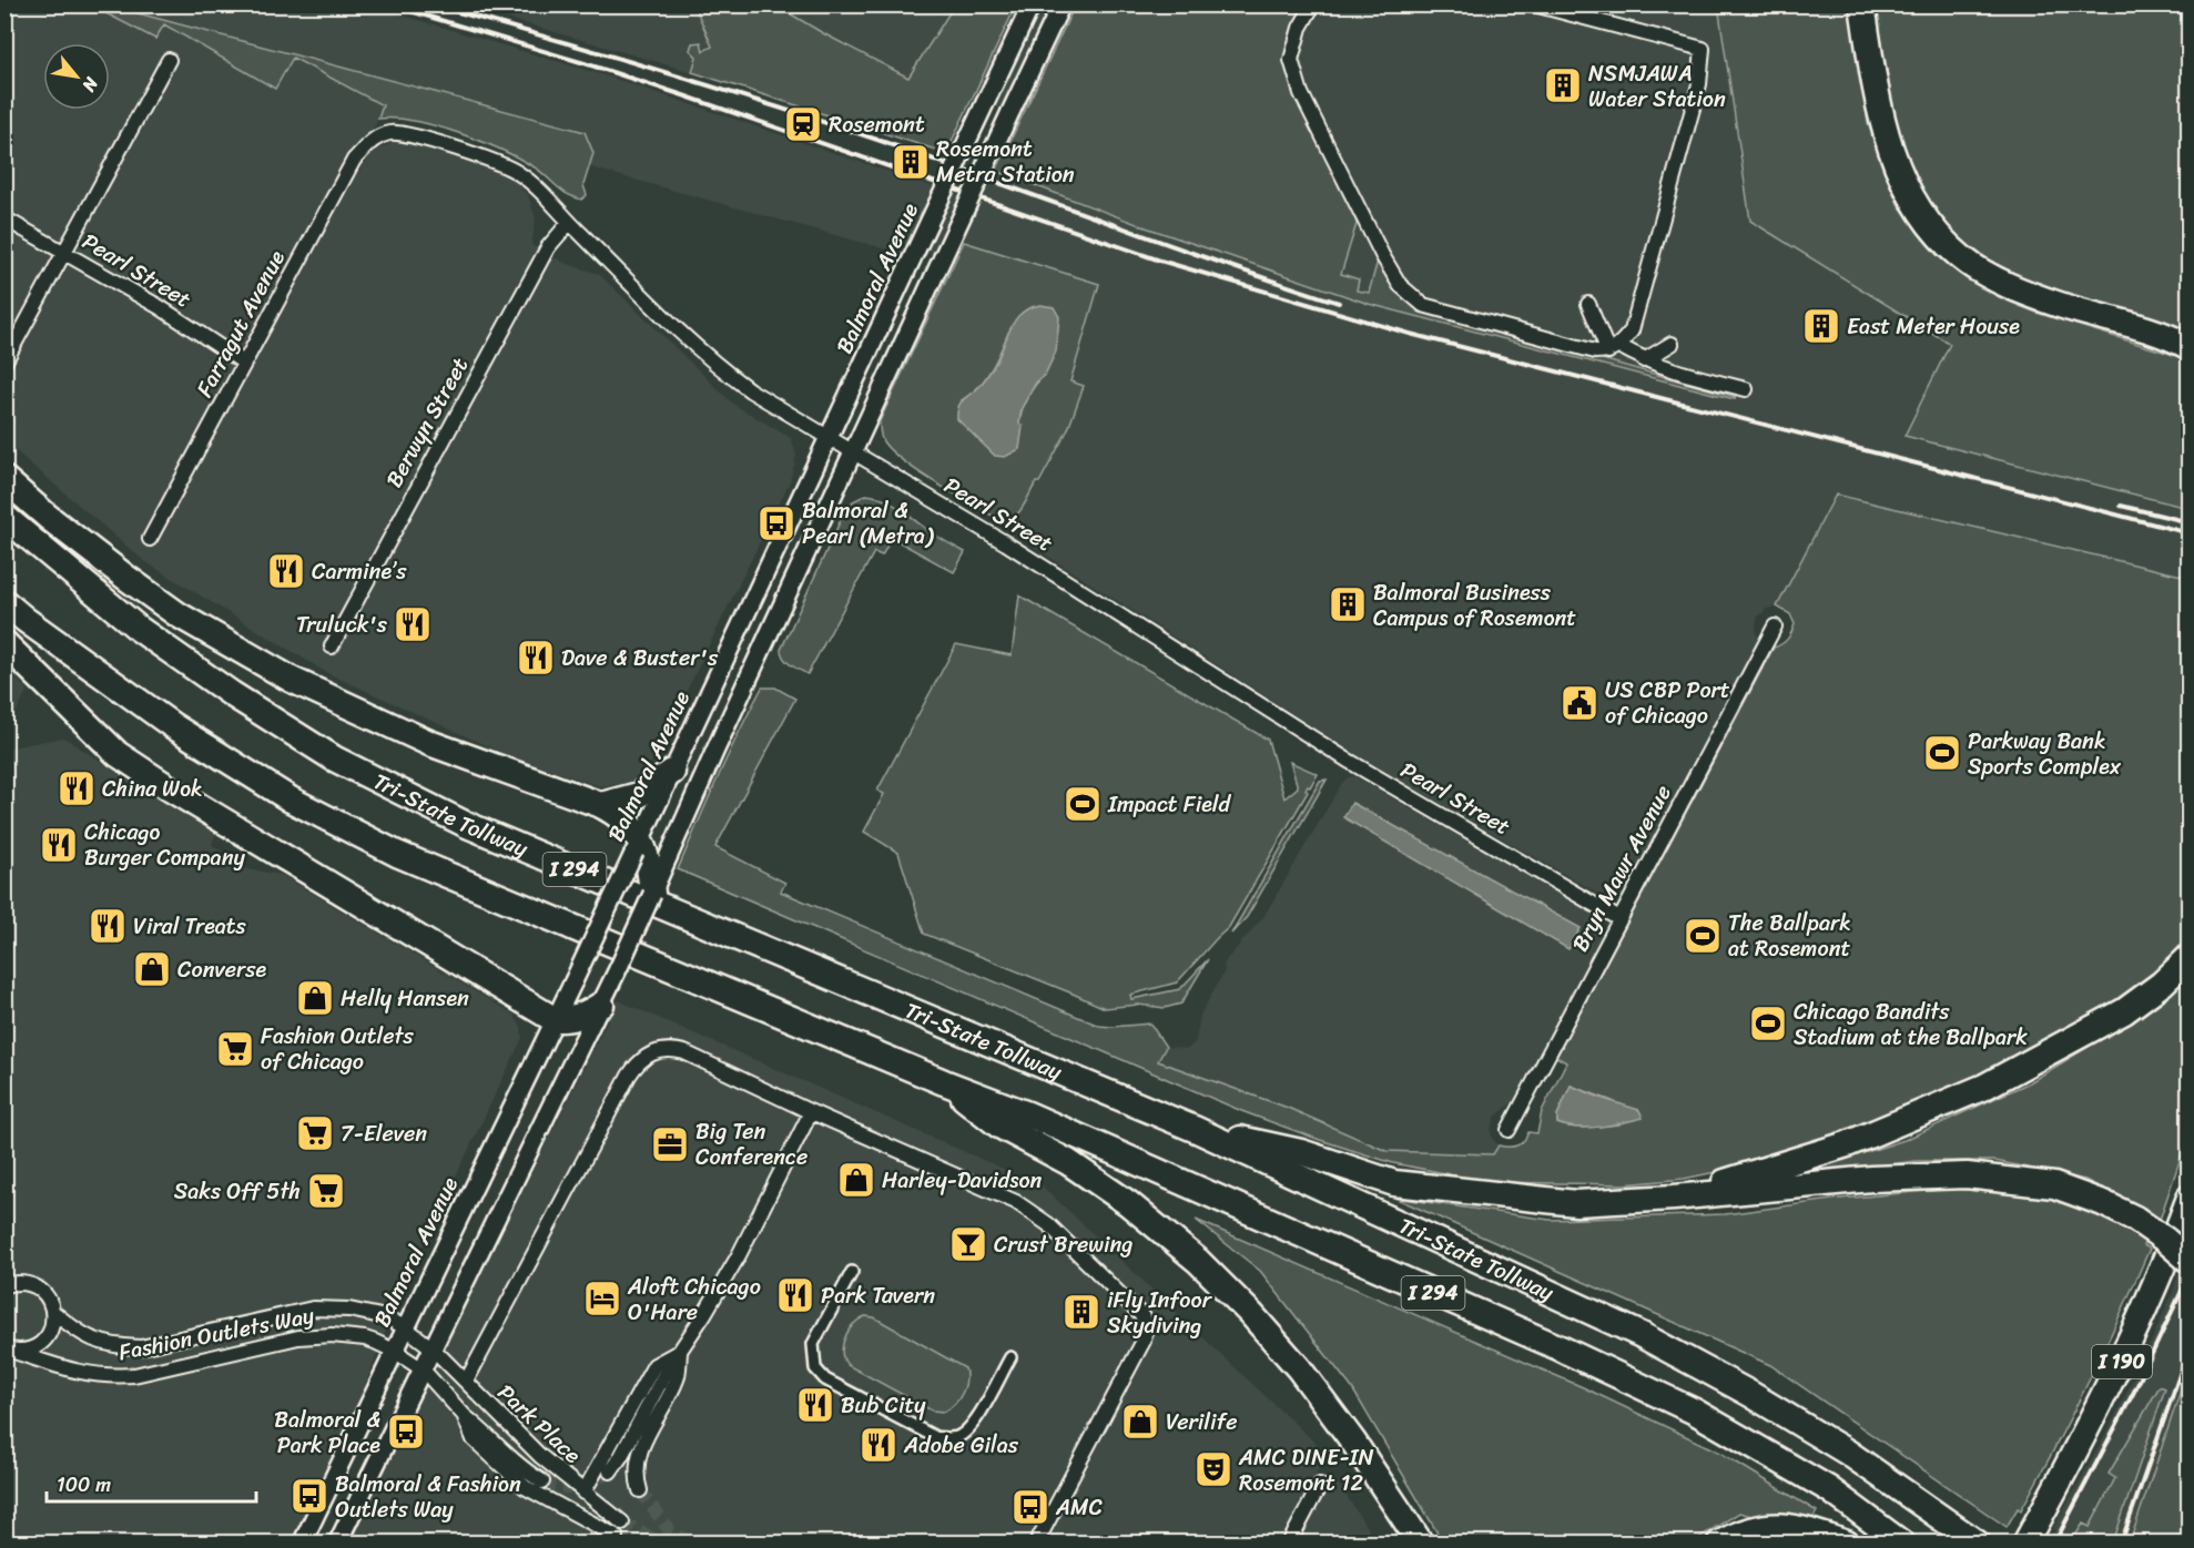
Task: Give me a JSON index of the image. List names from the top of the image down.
{
  "streets": {
    "highway": ["Tri-State Tollway", "I 294", "I 190"],
    "street": [
      "Pearl Street",
      "Balmoral Avenue",
      "Farragut Avenue",
      "Berwyn Street",
      "Bryn Mawr Avenue",
      "Fashion Outlets Way",
      "Park Place"
    ]
  },
  "crossings": [
    ["Pearl Street", "Balmoral Avenue"],
    ["Pearl Street", "Farragut Avenue"],
    ["Pearl Street", "Berwyn Street"],
    ["Pearl Street", "Bryn Mawr Avenue"],
    ["Balmoral Avenue", "Fashion Outlets Way"],
    ["Fashion Outlets Way", "Park Place"]
  ],
  "places": {
    "building": [
      "NSMJAWA Water Station",
      "Rosemont Metra Station",
      "East Meter House",
      "Balmoral Business Campus of Rosemont",
      "iFly Infoor Skydiving"
    ],
    "station": ["Rosemont"],
    "bus stop": [
      "Balmoral & Pearl (Metra)",
      "Balmoral & Park Place",
      "Balmoral & Fashion Outlets Way",
      "AMC"
    ],
    "restaurant": [
      "Carmine’s",
      "Truluck's",
      "Dave & Buster's",
      "China Wok",
      "Chicago Burger Company",
      "Viral Treats",
      "Park Tavern",
      "Bub City",
      "Adobe Gilas"
    ],
    "public building": ["US CBP Port of Chicago"],
    "sports": [
      "Parkway Bank Sports Complex",
      "Impact Field",
      "The Ballpark at Rosemont",
      "Chicago Bandits Stadium at the Ballpark"
    ],
    "shop": [
      "Converse",
      "Helly Hansen",
      "Harley-Davidson",
      "Verilife"
    ],
    "supermarket": ["Fashion Outlets of Chicago", "7-Eleven", "Saks Off 5th"],
    "office": ["Big Ten Conference"],
    "bar": ["Crust Brewing"],
    "hotel": ["Aloft Chicago O'Hare"],
    "theatre": ["AMC DINE-IN Rosemont 12"]
  },
  "scale_bar": "100 m",
  "north": "bottom right"
}
